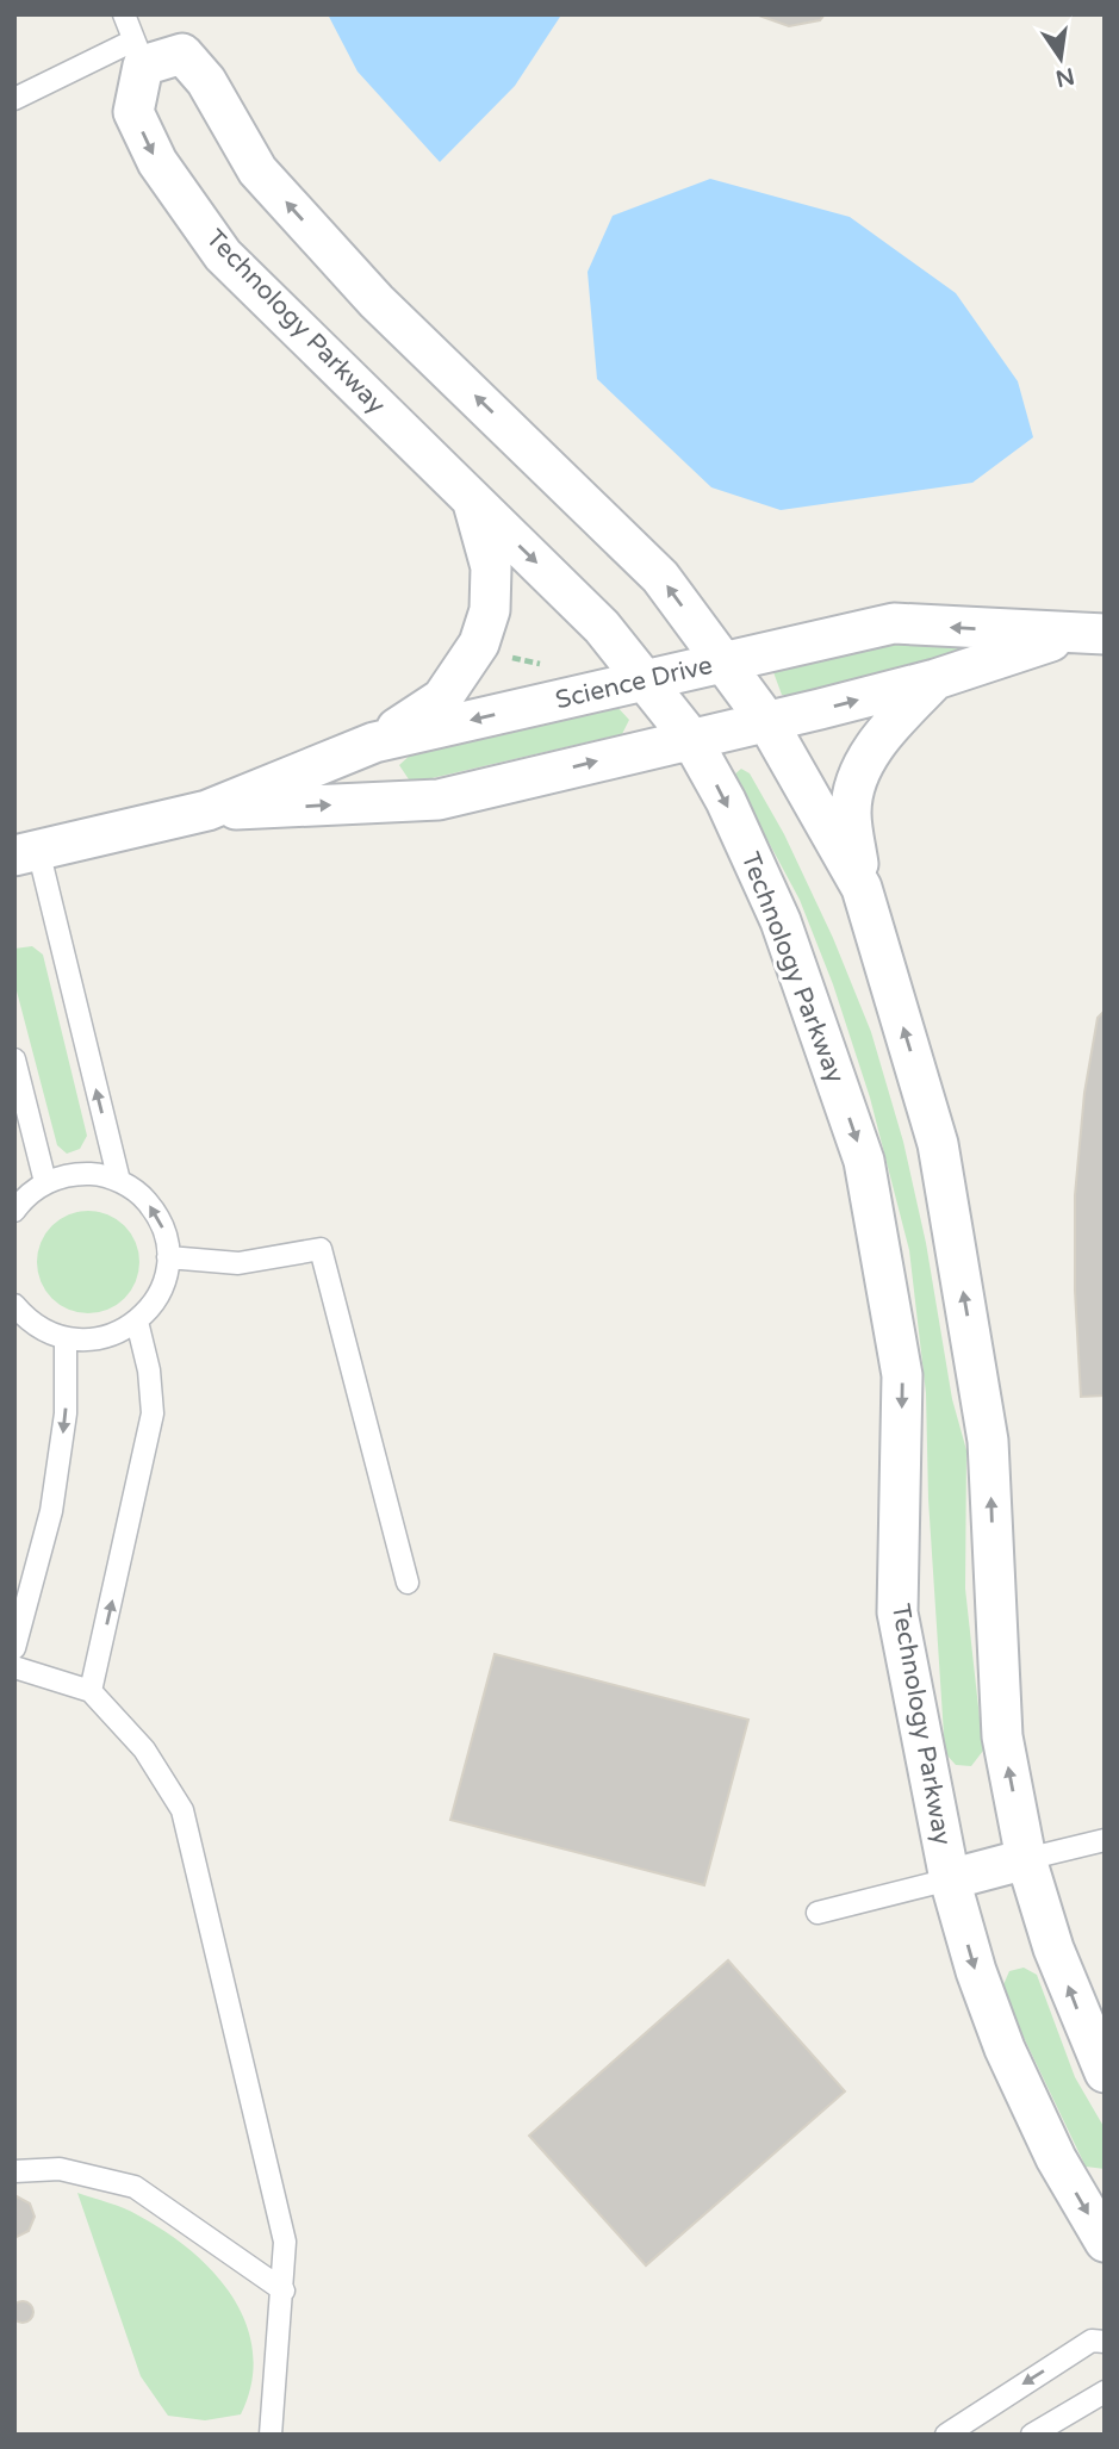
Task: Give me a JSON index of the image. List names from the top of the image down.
{
  "streets": {
    "street": ["Technology Parkway", "Science Drive"]
  },
  "crossings": [
    ["Technology Parkway", "Science Drive"]
  ],
  "north": "bottom"
}
